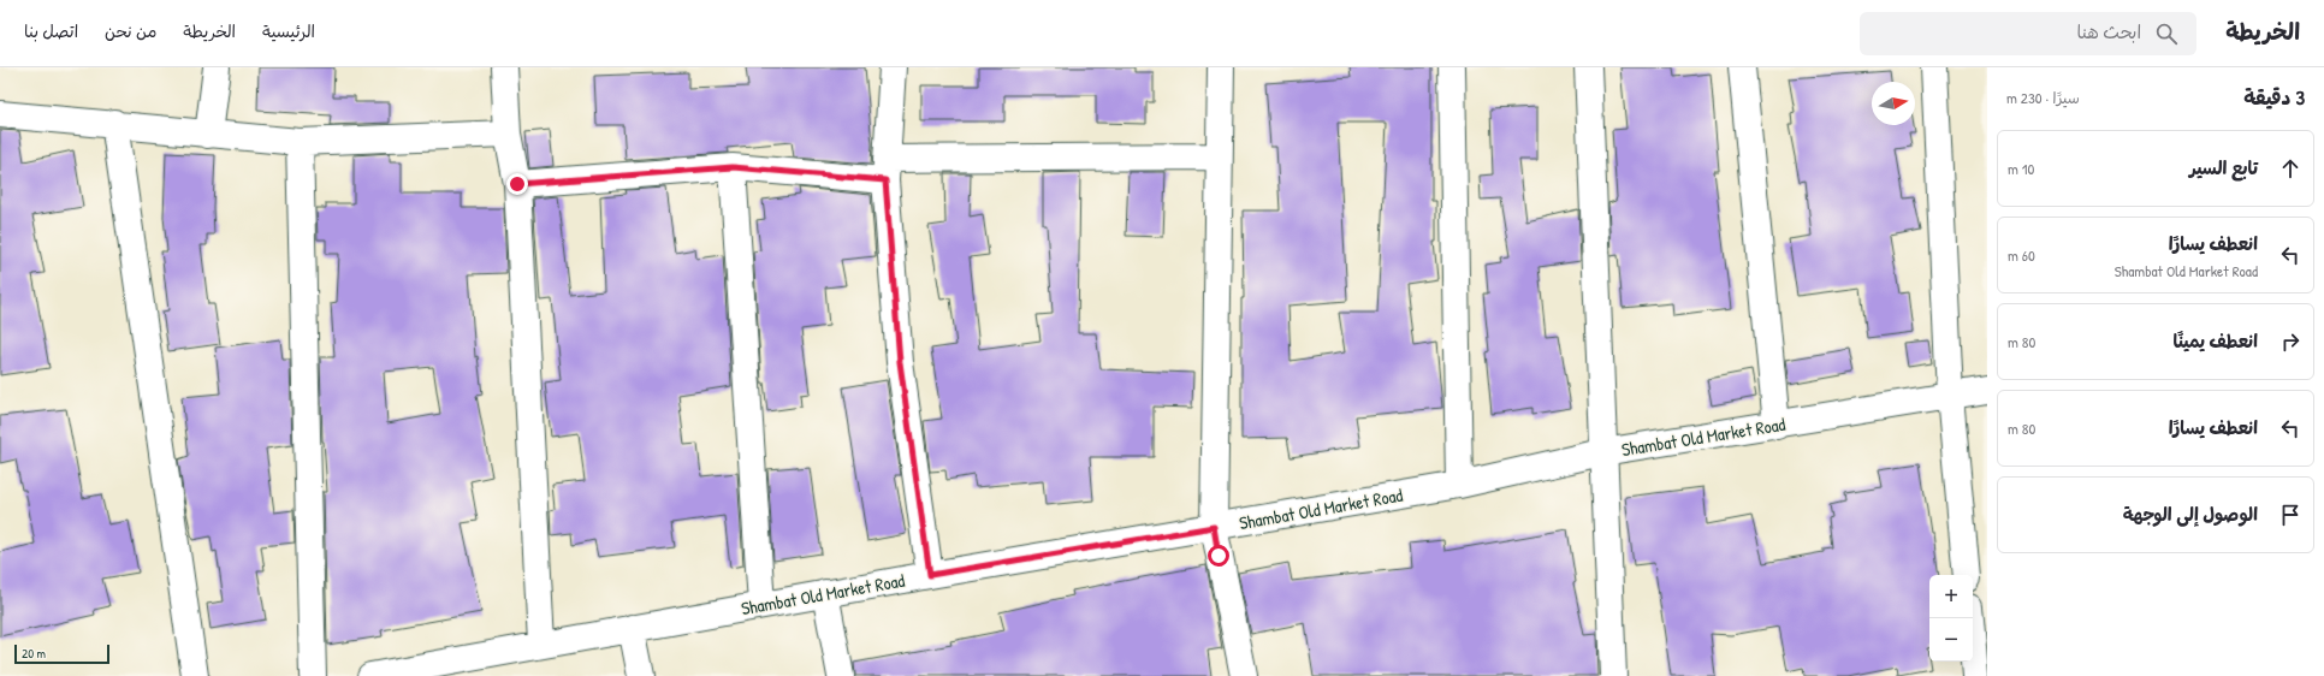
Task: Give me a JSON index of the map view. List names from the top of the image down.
{
  "streets": {
    "street": ["Shambat Old Market Road"]
  },
  "scale_bar": "20 m",
  "north": "right",
  "page": {
    "header": "الخريطة",
    "search": "ابحث هنا",
    "nav": [
      "الرئيسية",
      "الخريطة",
      "من نحن",
      "اتصل بنا"
    ],
    "heading": ["3 دقيقة", "سيرًا · 230 m"],
    "list": [
      ["تابع السير", "10 m"],
      ["انعطف يسارًا", "Shambat Old Market Road", "60 m"],
      ["انعطف يمينًا", "80 m"],
      ["انعطف يسارًا", "80 m"],
      "الوصول إلى الوجهة"
    ],
    "map_buttons": ["+", "−"],
    "scale": "20 m"
  }
}
